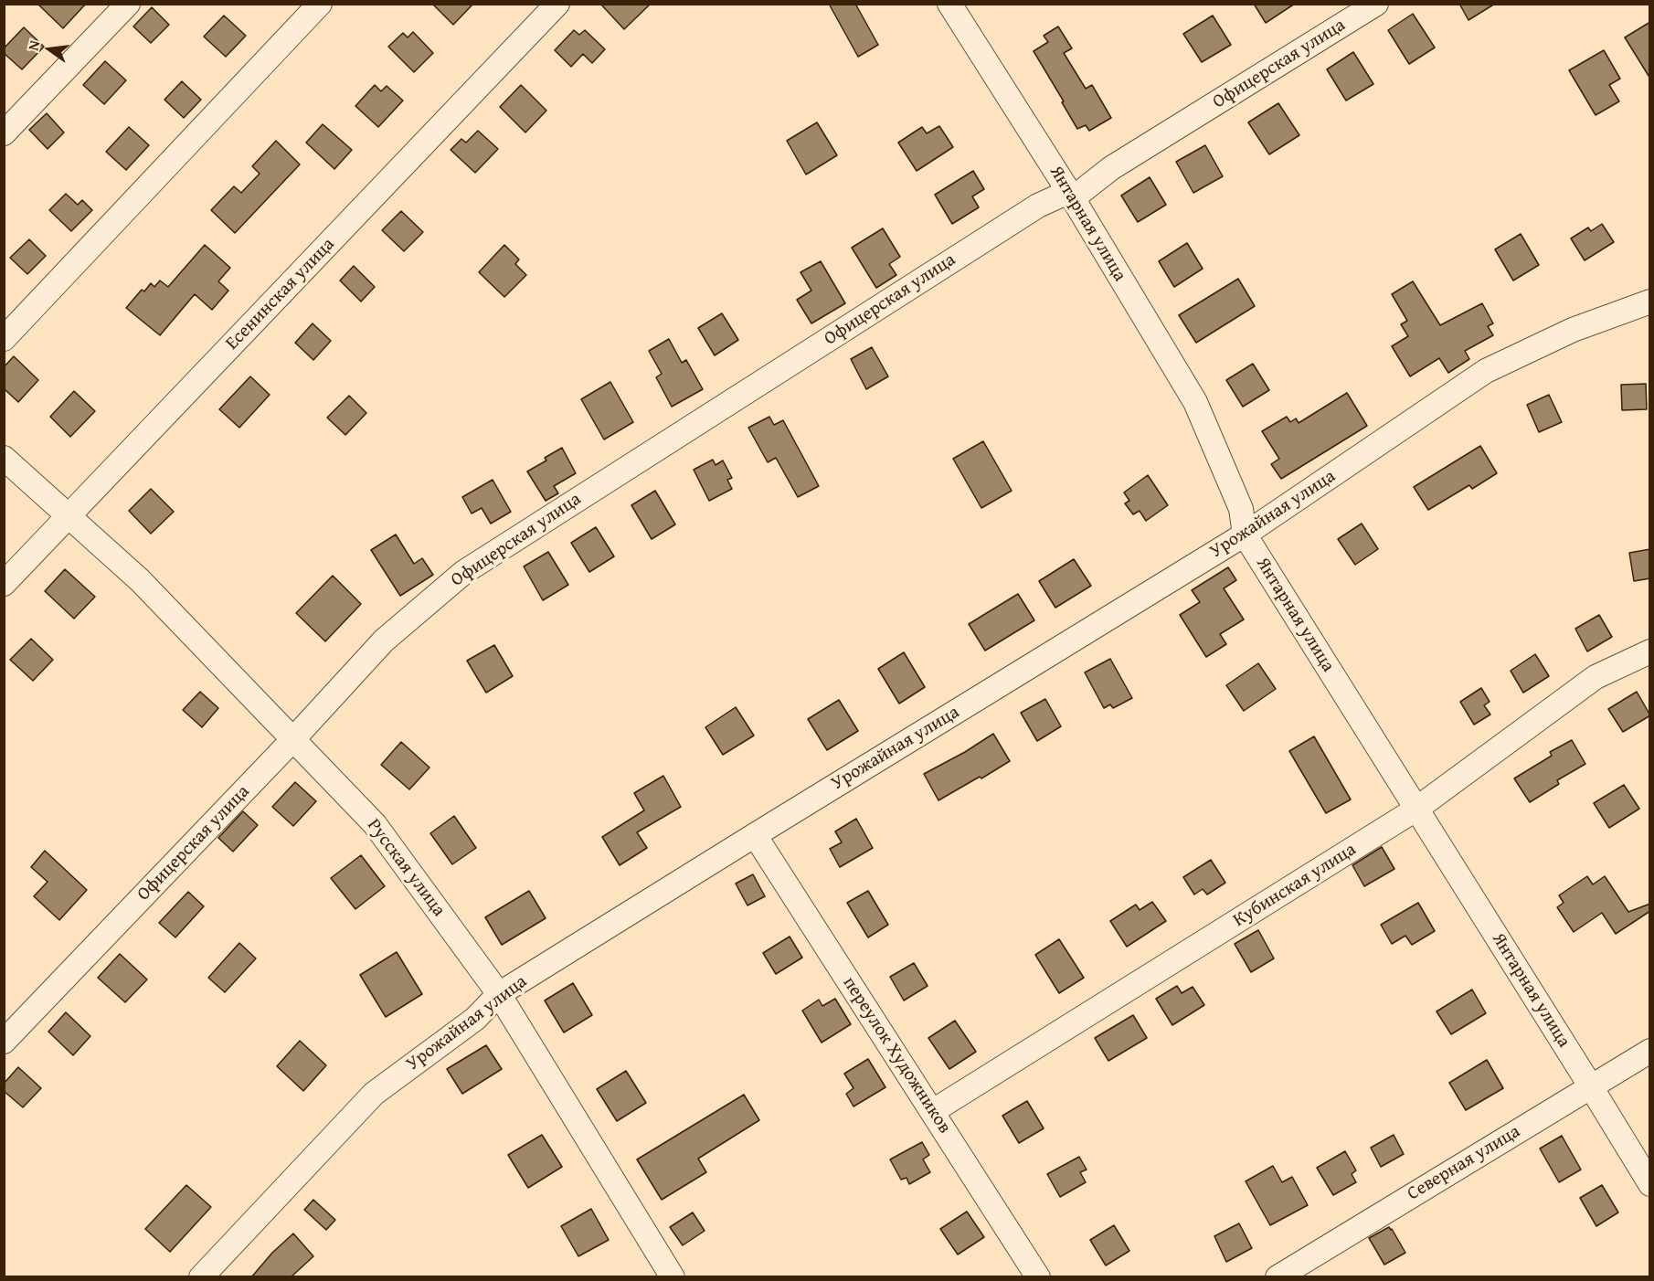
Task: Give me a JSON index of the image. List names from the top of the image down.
{
  "streets": {
    "street": [
      "Офицерская улица",
      "Янтарная улица",
      "Есенинская улица",
      "Урожайная улица",
      "Русская улица",
      "Кубинская улица",
      "переулок Художников",
      "Северная улица"
    ]
  },
  "crossings": [
    ["Офицерская улица", "Янтарная улица"],
    ["Офицерская улица", "Русская улица"],
    ["Янтарная улица", "Урожайная улица"],
    ["Янтарная улица", "Кубинская улица"],
    ["Янтарная улица", "Северная улица"],
    ["Есенинская улица", "Русская улица"],
    ["Урожайная улица", "Русская улица"],
    ["Урожайная улица", "переулок Художников"],
    ["Кубинская улица", "переулок Художников"]
  ],
  "north": "left"
}
